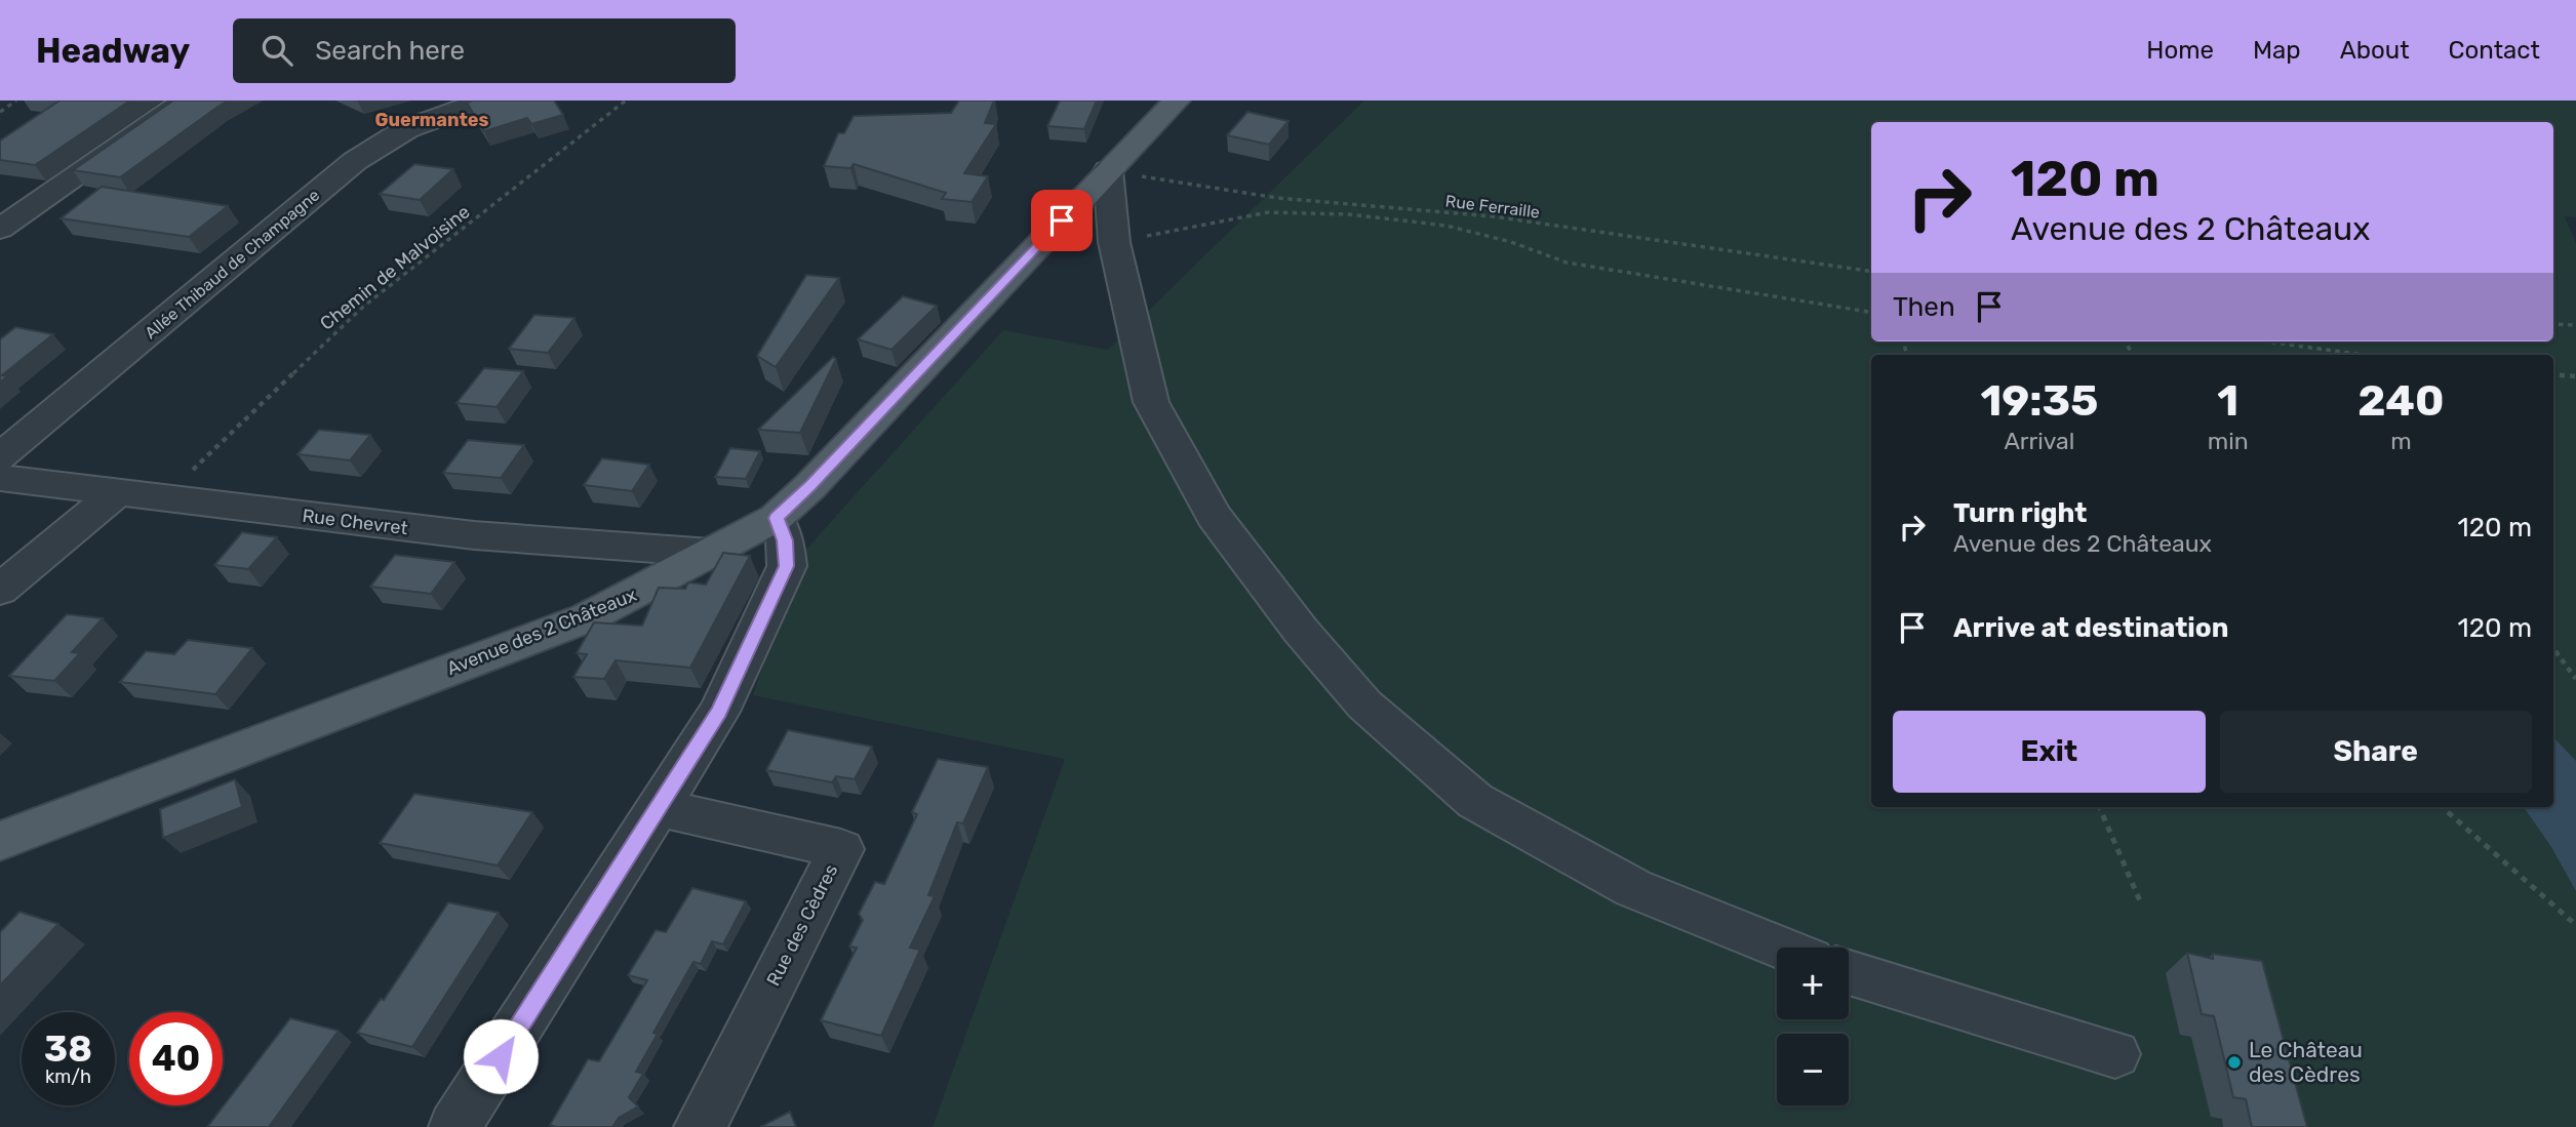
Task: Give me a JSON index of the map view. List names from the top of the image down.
{
  "streets": {
    "main road": ["Avenue des 2 Châteaux"],
    "street": ["Allée Thibaud de Champagne", "Rue Chevret", "Rue des Cèdres"],
    "path": ["Rue Ferraille", "Chemin de Malvoisine"]
  },
  "crossings": [
    ["Rue Ferraille", "Avenue des 2 Châteaux"],
    ["Chemin de Malvoisine", "Rue Chevret"],
    ["Rue Chevret", "Avenue des 2 Châteaux"]
  ],
  "districts": ["Guermantes"],
  "places": ["Le Château des Cèdres"],
  "page": {
    "header": "Headway",
    "search": "Search here",
    "nav": [
      "Home",
      "Map",
      "About",
      "Contact"
    ],
    "turn": ["120 m", "Avenue des 2 Châteaux"],
    "then": "Then",
    "eta": [
      "19:35",
      "Arrival",
      "1",
      "min",
      "240",
      "m"
    ],
    "list": [
      {
        "name": "Turn right",
        "note": "Avenue des 2 Châteaux",
        "value": "120 m"
      },
      {
        "name": "Arrive at destination",
        "value": "120 m"
      }
    ],
    "buttons": ["Exit", "Share"],
    "map_buttons": ["+", "−"],
    "speed": "38 km/h",
    "limit": "40"
  }
}
